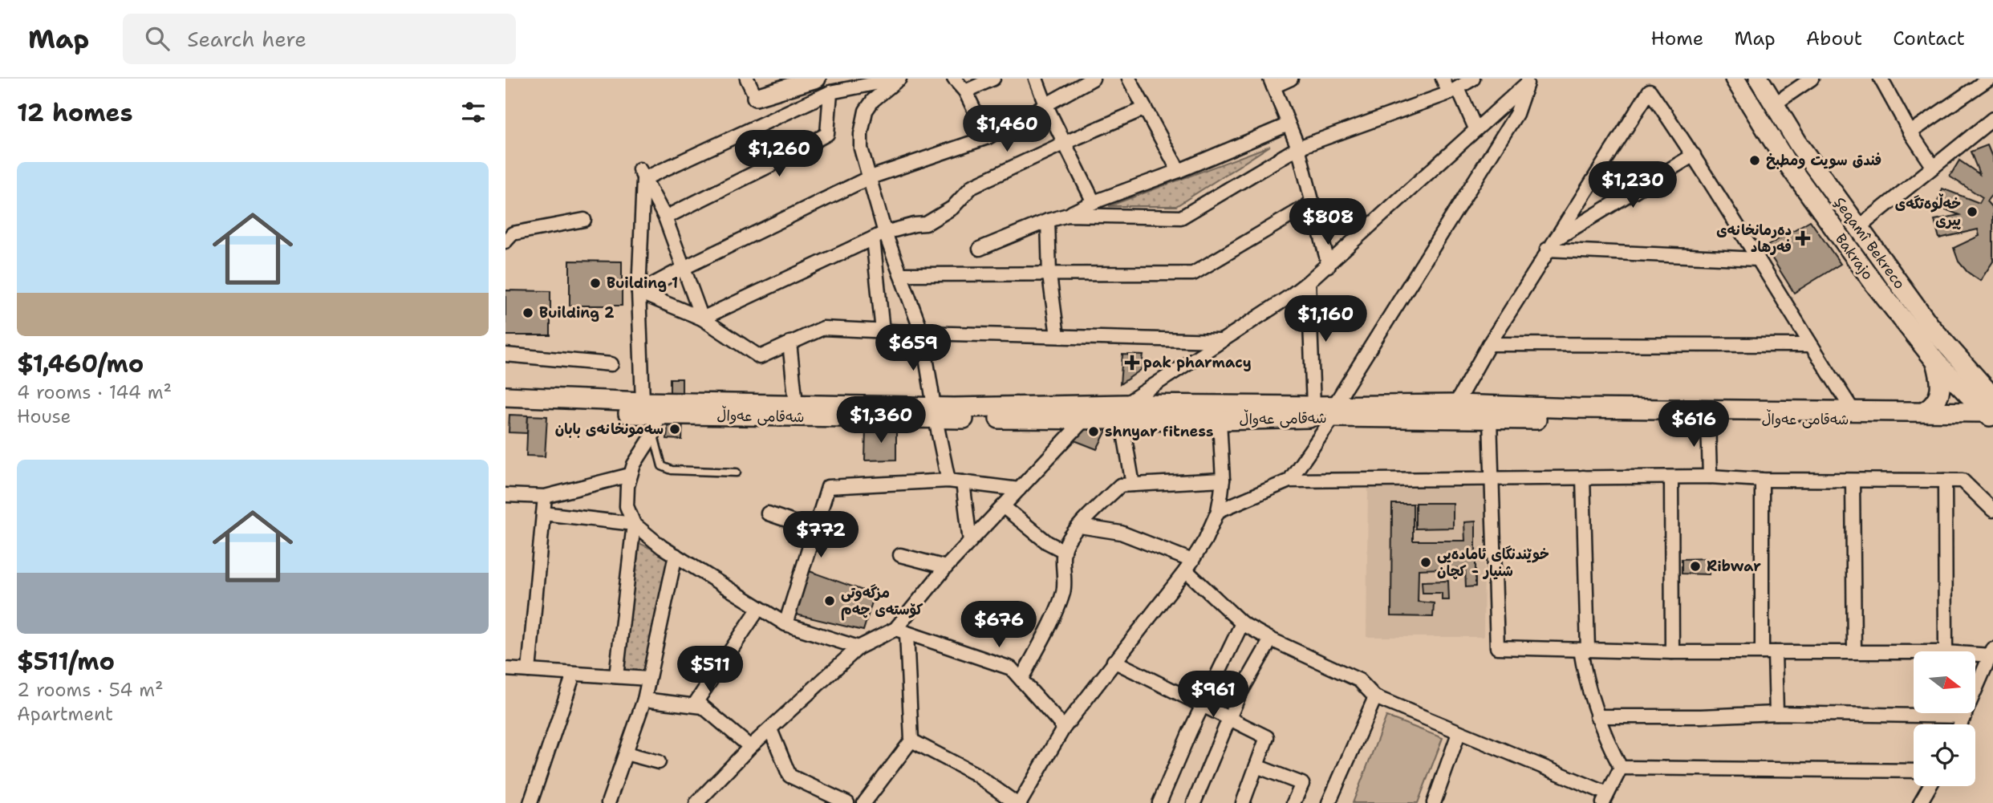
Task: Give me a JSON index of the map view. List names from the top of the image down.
{
  "streets": {
    "main road": ["Şeqamî Bekreco", "Bakrajo", "شەقامی عەواڵ"]
  },
  "crossings": [
    ["Şeqamî Bekreco", "Bakrajo"],
    ["Şeqamî Bekreco", "شەقامی عەواڵ"],
    ["Bakrajo", "شەقامی عەواڵ"]
  ],
  "places": {
    "other": [
      "فندق سويت ومطبخ",
      "خەڵوەتگەی پیری",
      "Building 1",
      "Building 2",
      "سەمونخانەی بابان",
      "shnyar fitness",
      "خوێندنگای ئامادەیی شنیار - کچان",
      "Ribwar",
      "مزگه‌وتی کۆستەی چەم"
    ],
    "health": ["دەرمانخانەی فەرھاد", "pak pharmacy"]
  },
  "north": "right",
  "page": {
    "header": "Map",
    "search": "Search here",
    "nav": [
      "Home",
      "Map",
      "About",
      "Contact"
    ],
    "heading": "12 homes",
    "price": [
      "$1,460",
      "$1,260",
      "$1,230",
      "$808",
      "$1,160",
      "$659",
      "$1,360",
      "$616",
      "$772",
      "$676",
      "$511",
      "$961"
    ],
    "list": [
      {
        "name": "$1,460/mo",
        "note": "4 rooms · 144 m² · House"
      },
      {
        "name": "$511/mo",
        "note": "2 rooms · 54 m² · Apartment"
      }
    ]
  }
}
